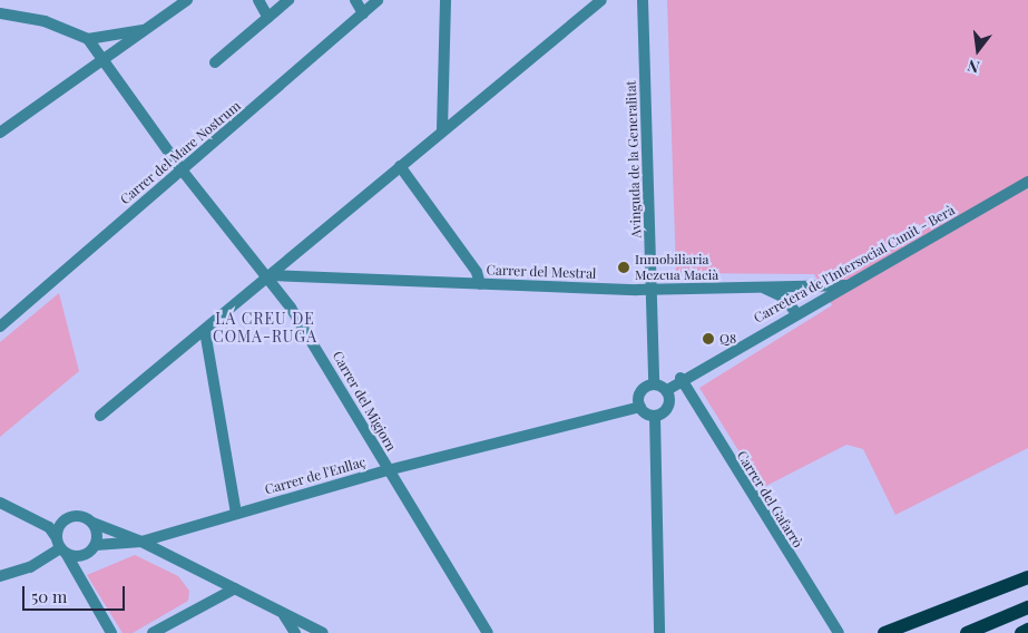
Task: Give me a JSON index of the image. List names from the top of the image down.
{
  "streets": {
    "street": [
      "Carrer del Mare Nostrum",
      "Avinguda de la Generalitat",
      "Carretera de l'Intersocial Cunit - Berà",
      "Carrer del Mestral",
      "Carrer del Migjorn",
      "Carrer de l'Enllaç",
      "Carrer del Gafarrò"
    ]
  },
  "crossings": [
    ["Carrer del Mare Nostrum", "Carrer del Migjorn"],
    ["Avinguda de la Generalitat", "Carretera de l'Intersocial Cunit - Berà"],
    ["Avinguda de la Generalitat", "Carrer del Mestral"],
    ["Avinguda de la Generalitat", "Carrer de l'Enllaç"],
    ["Carretera de l'Intersocial Cunit - Berà", "Carrer del Mestral"],
    ["Carretera de l'Intersocial Cunit - Berà", "Carrer de l'Enllaç"],
    ["Carretera de l'Intersocial Cunit - Berà", "Carrer del Gafarrò"],
    ["Carrer del Mestral", "Carrer del Migjorn"],
    ["Carrer del Migjorn", "Carrer de l'Enllaç"]
  ],
  "districts": ["LA CREU DE COMA-RUGA"],
  "places": ["Inmobiliaria Mezcua Macià", "Q8"],
  "scale_bar": "50 m",
  "north": "bottom"
}
